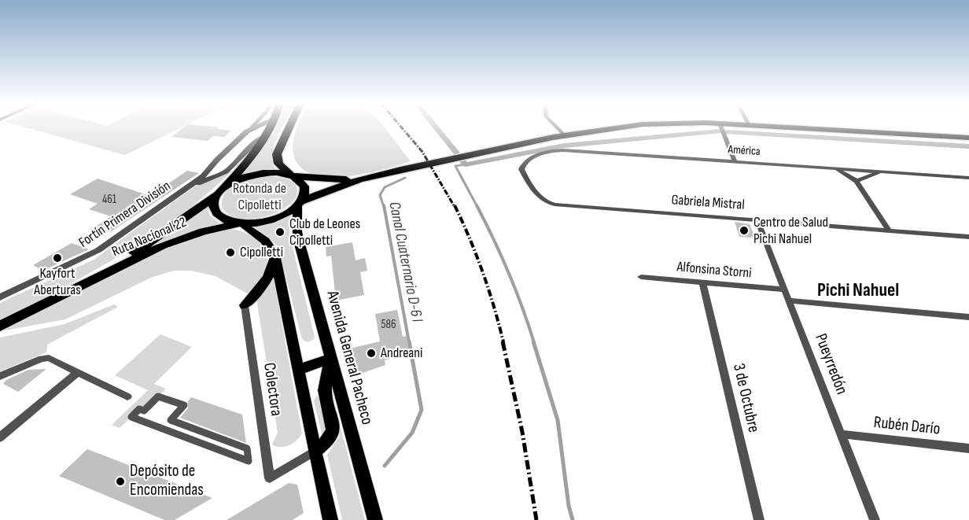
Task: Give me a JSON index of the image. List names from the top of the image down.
{
  "streets": {
    "highway": ["Ruta Nacional 22"],
    "main road": ["Avenida General Pacheco"],
    "street": [
      "América",
      "Gabriela Mistral",
      "Fortín Primera División",
      "Alfonsina Storni",
      "Pueyrredón",
      "Colectora",
      "3 de Octubre",
      "Rubén Darío"
    ]
  },
  "crossings": [
    ["América", "Gabriela Mistral"],
    ["Gabriela Mistral", "Pueyrredón"],
    ["Alfonsina Storni", "Pueyrredón"],
    ["Alfonsina Storni", "3 de Octubre"],
    ["Pueyrredón", "Rubén Darío"]
  ],
  "districts": ["Pichi Nahuel"],
  "water": ["Canal Cuaternario D-6 I"],
  "parks": ["Rotonda de Cipolletti"],
  "places": [
    "Centro de Salud Pichi Nahuel",
    "Club de Leones Cipolletti",
    "Cipolletti",
    "Kayfort Aberturas",
    "Andreani",
    "Depósito de Encomiendas"
  ],
  "house_numbers": ["461", "586"]
}
